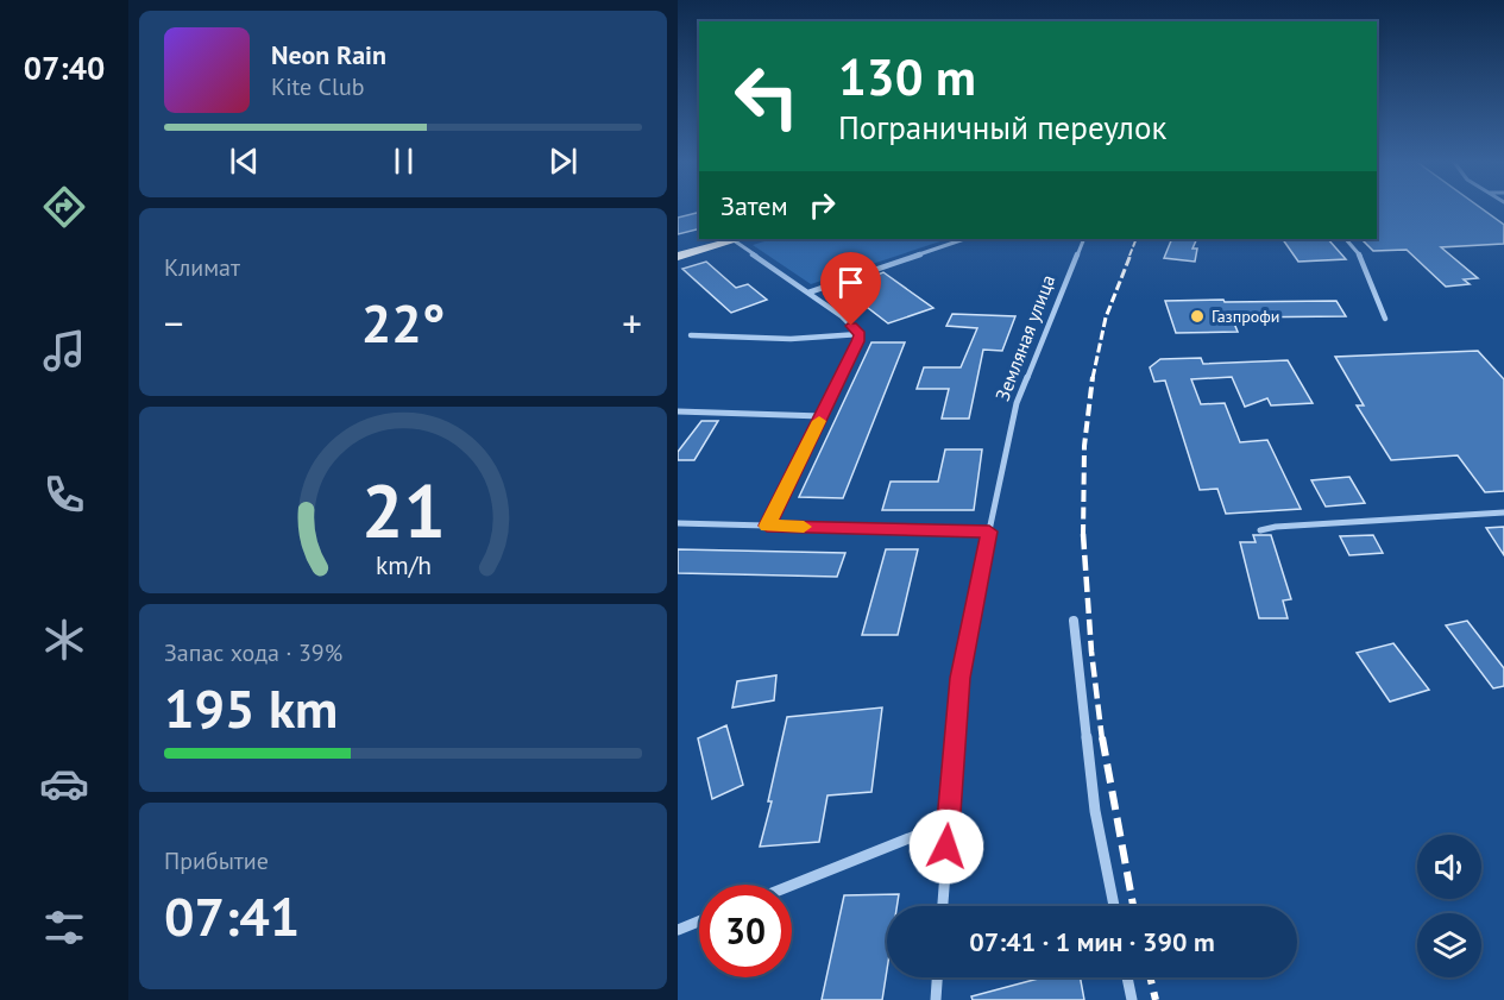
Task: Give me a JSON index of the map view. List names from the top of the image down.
{
  "streets": {
    "street": ["Земляная улица"]
  },
  "places": ["Газпрофи"],
  "page": {
    "tabs": "07:40",
    "turn": ["130 m", "Пограничный переулок"],
    "song": ["Neon Rain", "Kite Club"],
    "then": "Затем",
    "tile": [
      "Климат",
      ["Запас хода · 39%", "195 km"],
      ["Прибытие", "07:41"]
    ],
    "heat": ["−", "22°", "+"],
    "limit": "30",
    "trip": "07:41 · 1 мин · 390 m",
    "gauge": ["21", "km/h"]
  }
}
